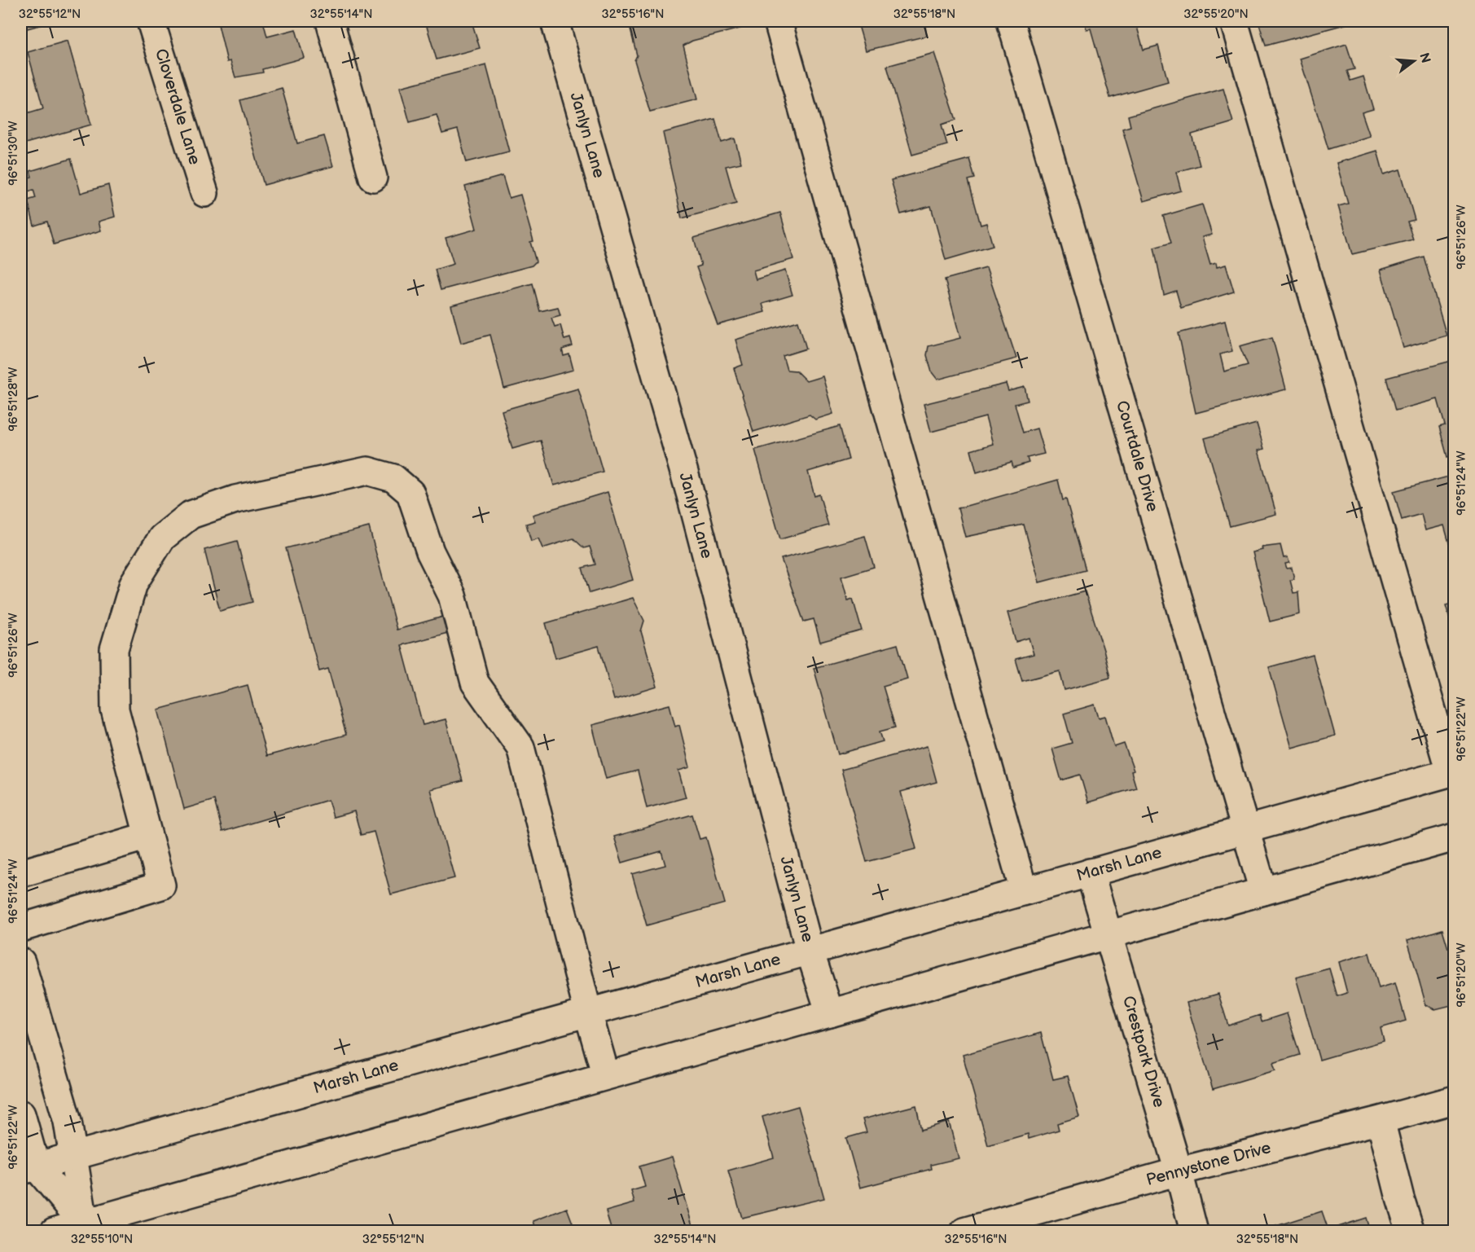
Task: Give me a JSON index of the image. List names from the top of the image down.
{
  "streets": {
    "street": [
      "Cloverdale Lane",
      "Janlyn Lane",
      "Courtdale Drive",
      "Marsh Lane",
      "Crestpark Drive",
      "Pennystone Drive"
    ]
  },
  "crossings": [
    ["Janlyn Lane", "Marsh Lane"],
    ["Courtdale Drive", "Marsh Lane"],
    ["Marsh Lane", "Crestpark Drive"],
    ["Crestpark Drive", "Pennystone Drive"]
  ],
  "north": "right",
  "coordinates": [
    "32°55'12\"N",
    "32°55'14\"N",
    "32°55'16\"N",
    "32°55'18\"N",
    "32°55'20\"N",
    "96°51'30\"W",
    "96°51'26\"W",
    "96°51'28\"W",
    "96°51'24\"W",
    "96°51'22\"W",
    "96°51'20\"W",
    "32°55'10\"N"
  ]
}
